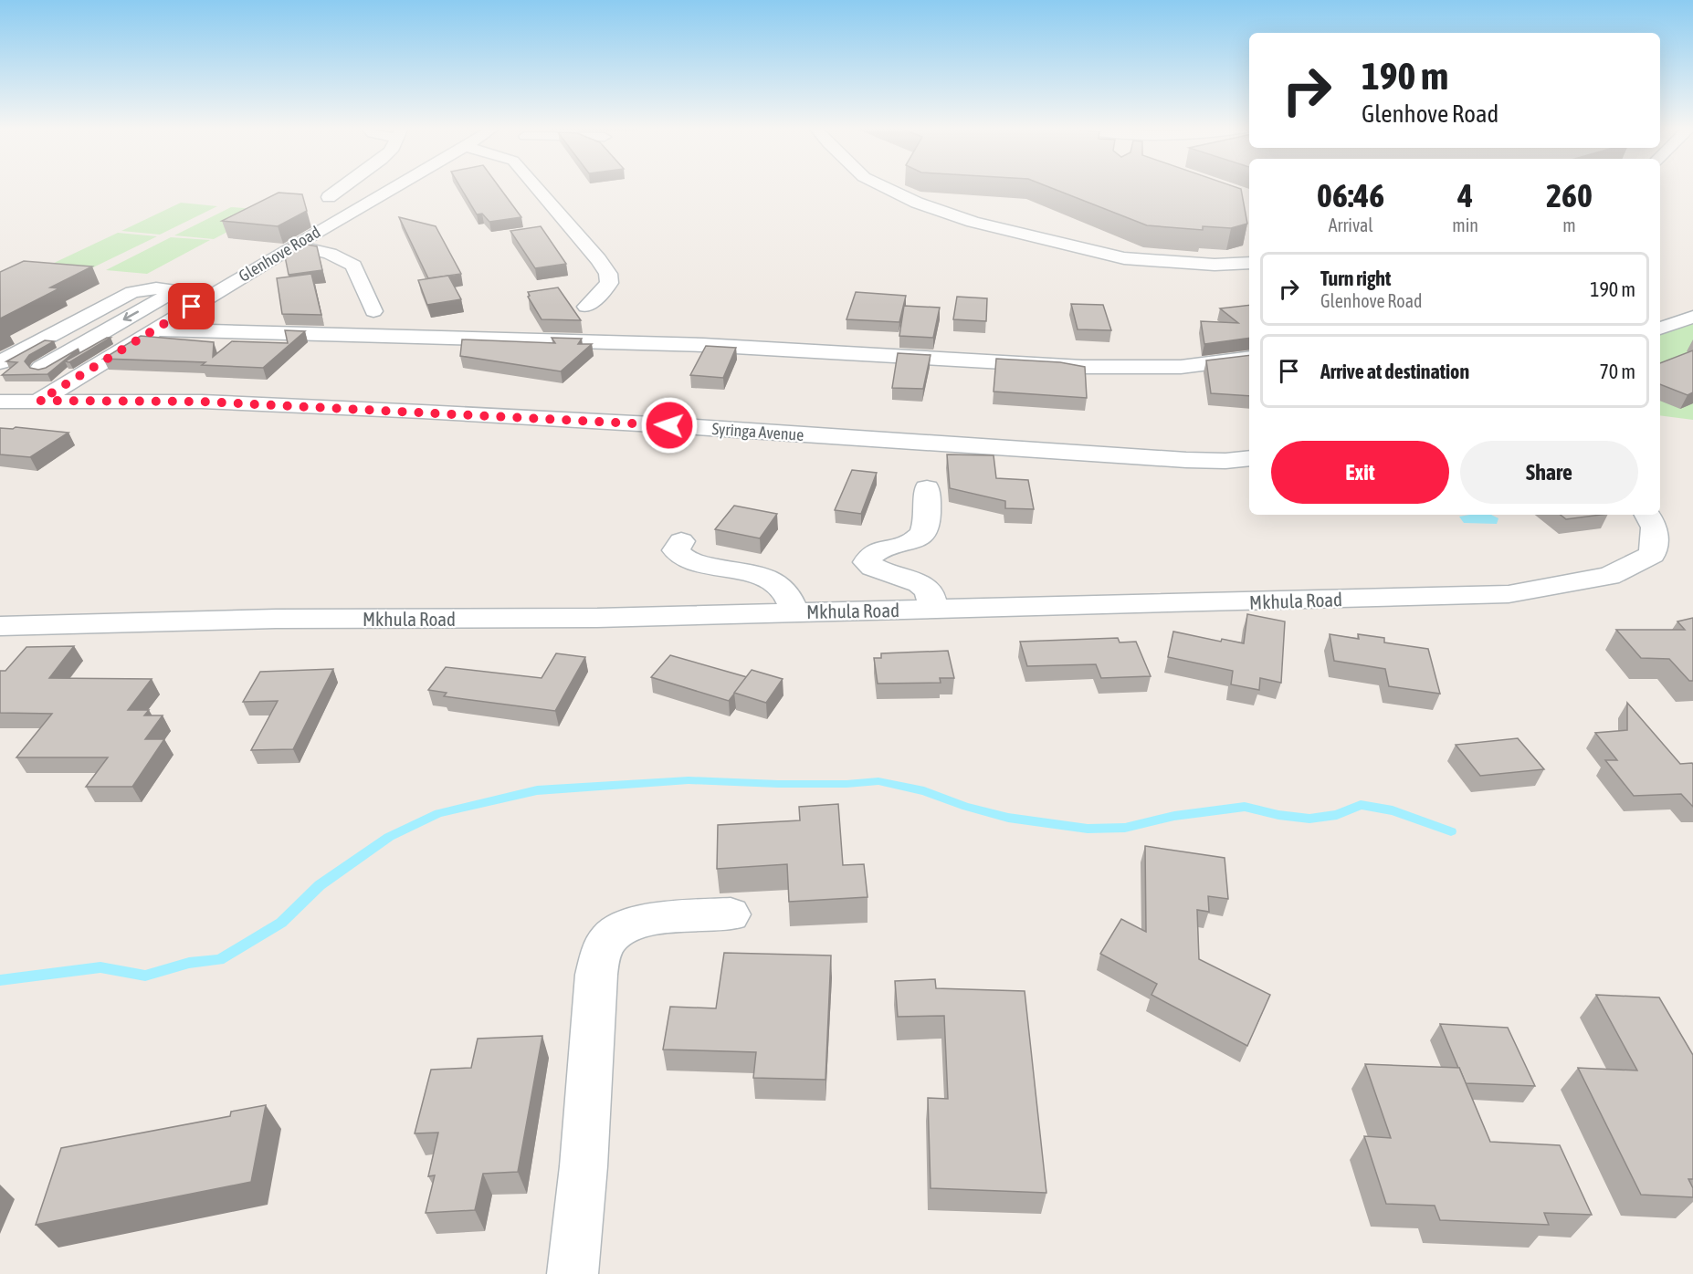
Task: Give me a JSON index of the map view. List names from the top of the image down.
{
  "streets": {
    "street": ["Glenhove Road", "Syringa Avenue", "Mkhula Road"]
  },
  "crossings": [
    ["Glenhove Road", "Syringa Avenue"]
  ],
  "page": {
    "turn": ["190 m", "Glenhove Road"],
    "eta": [
      "06:46",
      "Arrival",
      "4",
      "min",
      "260",
      "m"
    ],
    "list": [
      {
        "name": "Turn right",
        "note": "Glenhove Road",
        "value": "190 m"
      },
      {
        "name": "Arrive at destination",
        "value": "70 m"
      }
    ],
    "buttons": ["Exit", "Share"]
  }
}
